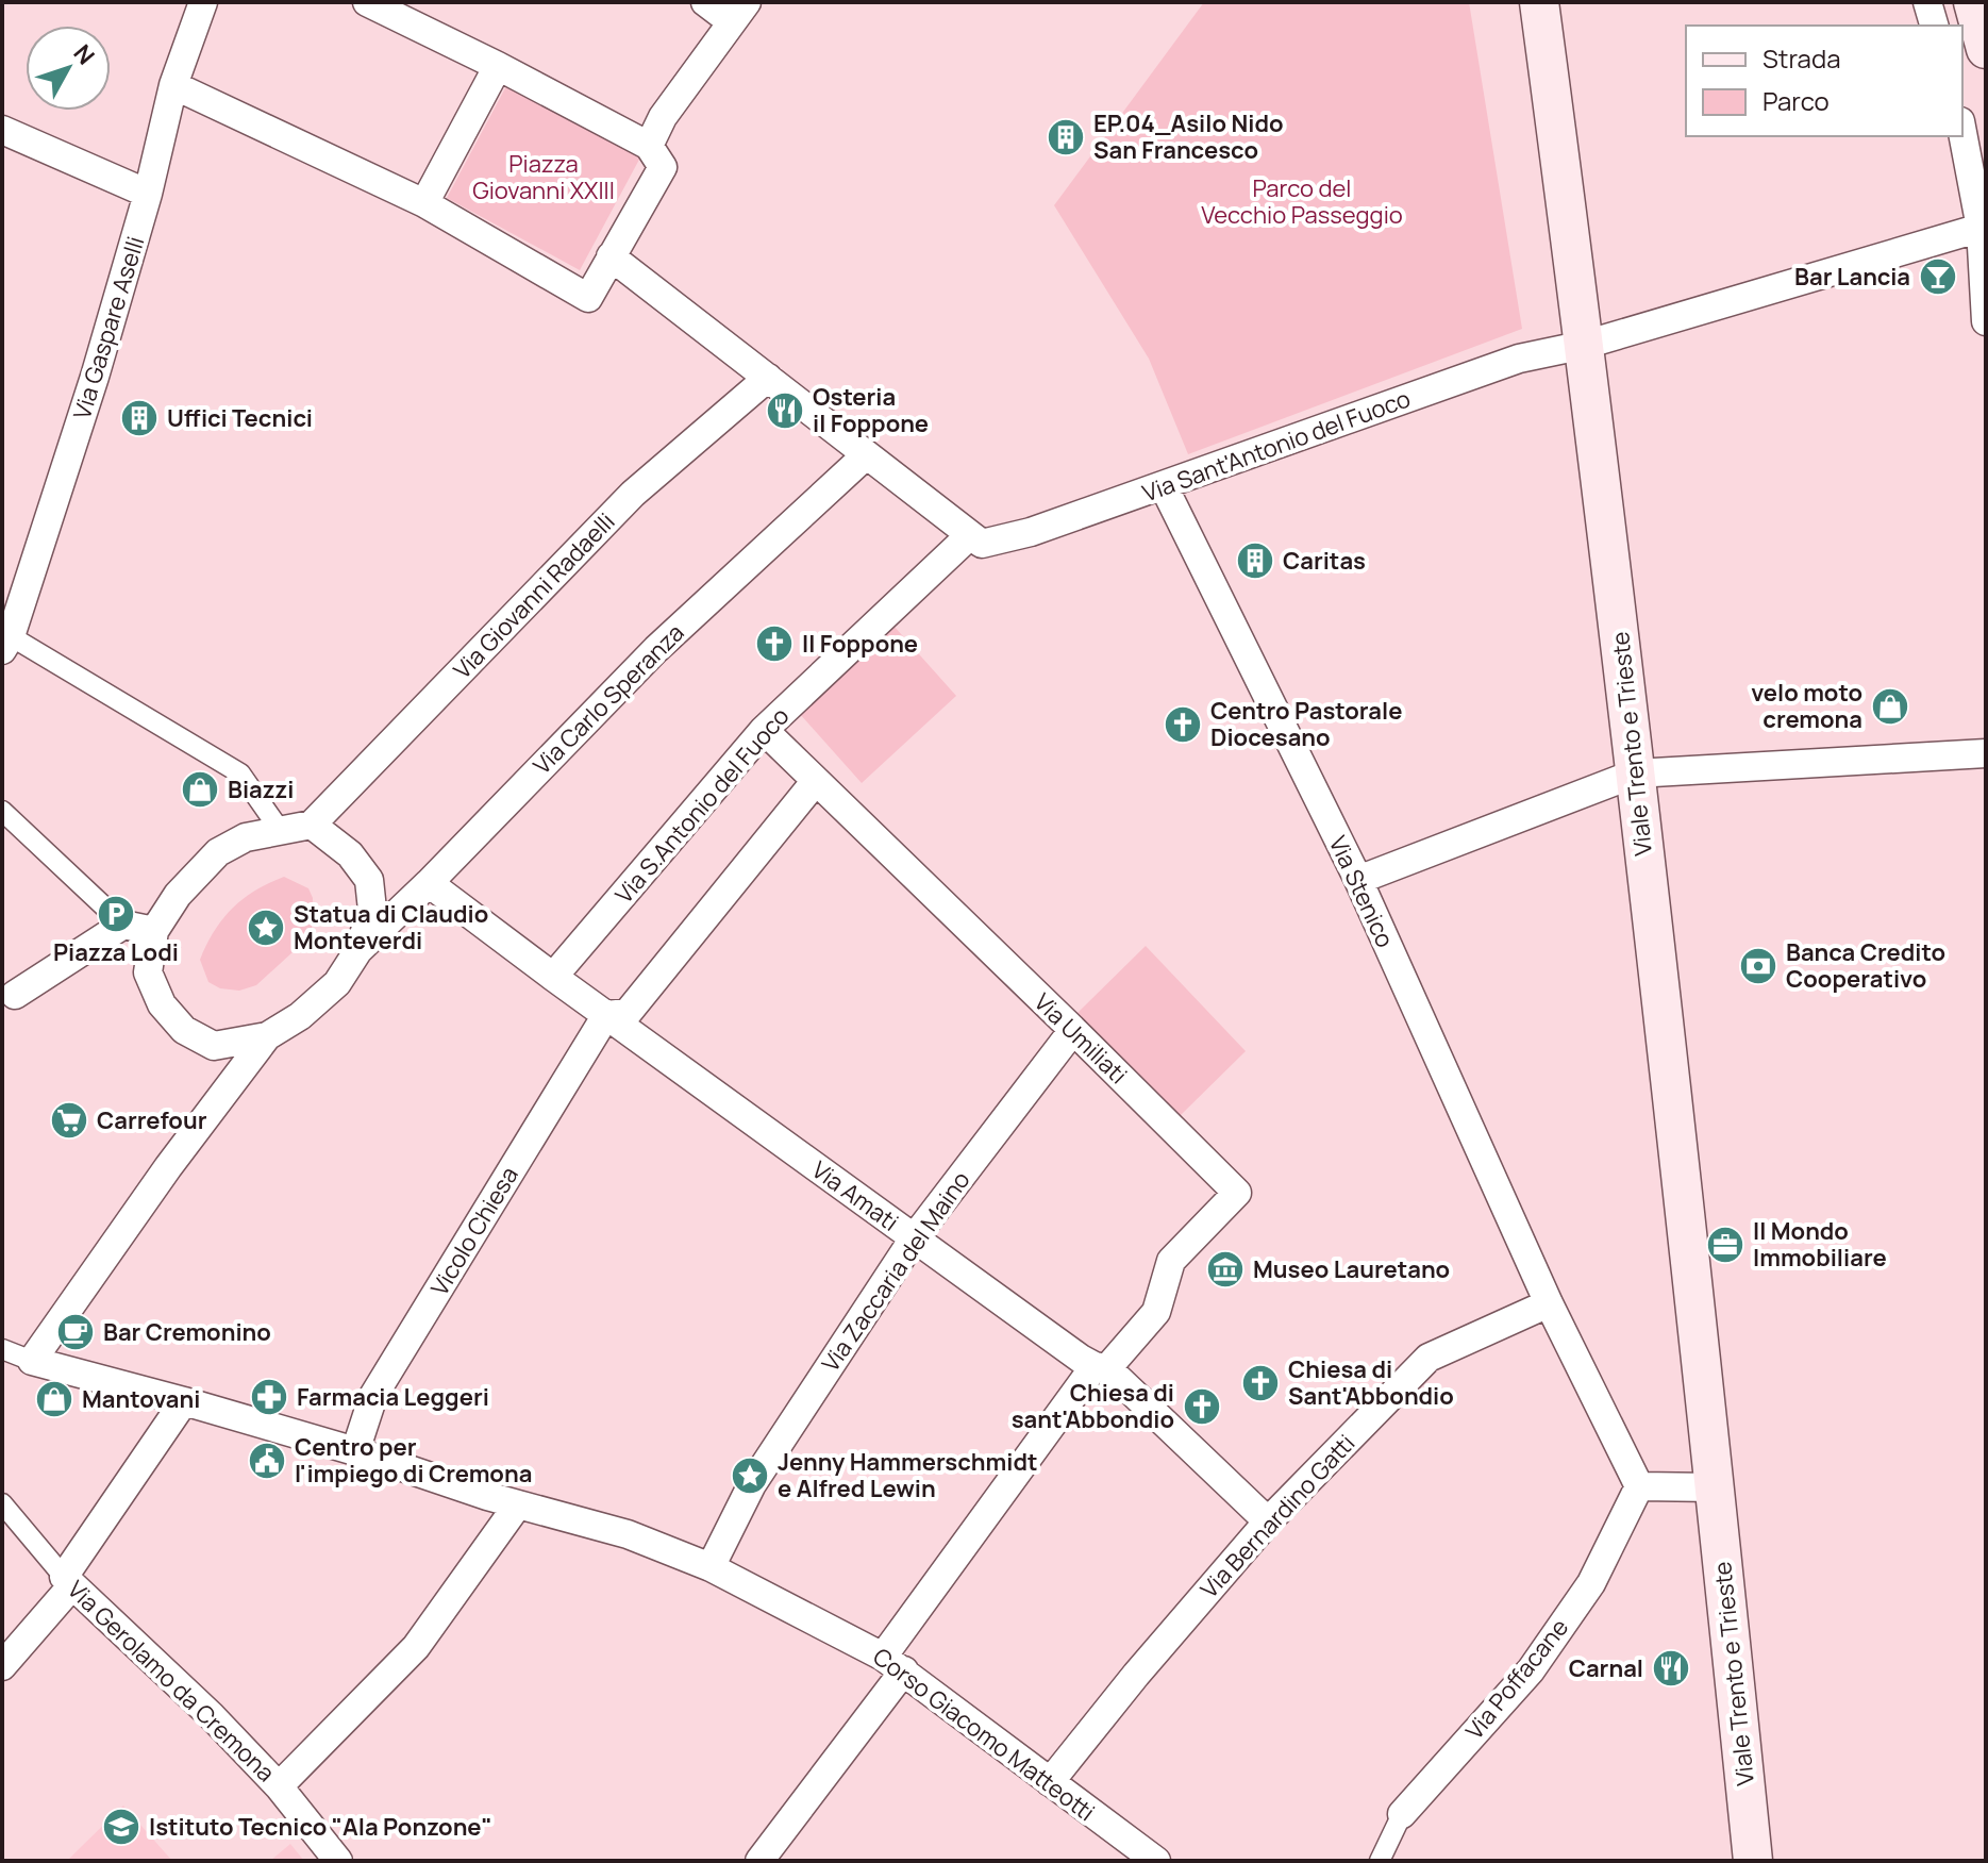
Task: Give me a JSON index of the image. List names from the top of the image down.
{
  "streets": {
    "main road": ["Viale Trento e Trieste"],
    "street": [
      "Via Gaspare Aselli",
      "Via Sant'Antonio del Fuoco",
      "Via Giovanni Radaelli",
      "Via Carlo Speranza",
      "Via S.Antonio del Fuoco",
      "Via Stenico",
      "Via Umiliati",
      "Via Amati",
      "Vicolo Chiesa",
      "Via Zaccaria del Maino",
      "Via Bernardino Gatti",
      "Via Poffacane",
      "Via Gerolamo da Cremona",
      "Corso Giacomo Matteotti"
    ]
  },
  "crossings": [
    ["Via Sant'Antonio del Fuoco", "Viale Trento e Trieste"],
    ["Via Sant'Antonio del Fuoco", "Via S.Antonio del Fuoco"],
    ["Via Sant'Antonio del Fuoco", "Via Stenico"],
    ["Via Giovanni Radaelli", "Via Carlo Speranza"],
    ["Via Carlo Speranza", "Via Amati"],
    ["Via S.Antonio del Fuoco", "Via Umiliati"],
    ["Via S.Antonio del Fuoco", "Via Amati"],
    ["Via Stenico", "Via Bernardino Gatti"],
    ["Via Umiliati", "Via Amati"],
    ["Via Umiliati", "Via Zaccaria del Maino"],
    ["Via Amati", "Vicolo Chiesa"],
    ["Via Amati", "Via Zaccaria del Maino"],
    ["Via Amati", "Via Bernardino Gatti"],
    ["Vicolo Chiesa", "Corso Giacomo Matteotti"],
    ["Via Zaccaria del Maino", "Corso Giacomo Matteotti"],
    ["Via Bernardino Gatti", "Corso Giacomo Matteotti"]
  ],
  "parks": ["Piazza Giovanni XXIII", "Parco del Vecchio Passeggio"],
  "places": {
    "building": ["EP.04_Asilo Nido San Francesco", "Uffici Tecnici", "Caritas"],
    "bar": ["Bar Lancia"],
    "restaurant": ["Osteria il Foppone", "Carnal"],
    "church": [
      "Il Foppone",
      "Centro Pastorale Diocesano",
      "Chiesa di Sant'Abbondio",
      "Chiesa di sant'Abbondio"
    ],
    "shop": ["velo moto cremona", "Biazzi", "Mantovani"],
    "parking": ["Piazza Lodi"],
    "place": ["Statua di Claudio Monteverdi", "Jenny Hammerschmidt e Alfred Lewin"],
    "bank": ["Banca Credito Cooperativo"],
    "supermarket": ["Carrefour"],
    "office": ["Il Mondo Immobiliare"],
    "museum": ["Museo Lauretano"],
    "cafe": ["Bar Cremonino"],
    "pharmacy": ["Farmacia Leggeri"],
    "public building": ["Centro per l'impiego di Cremona"],
    "school or university": ["Istituto Tecnico \"Ala Ponzone\""]
  },
  "legend": ["Strada", "Parco"],
  "north": "top right"
}
